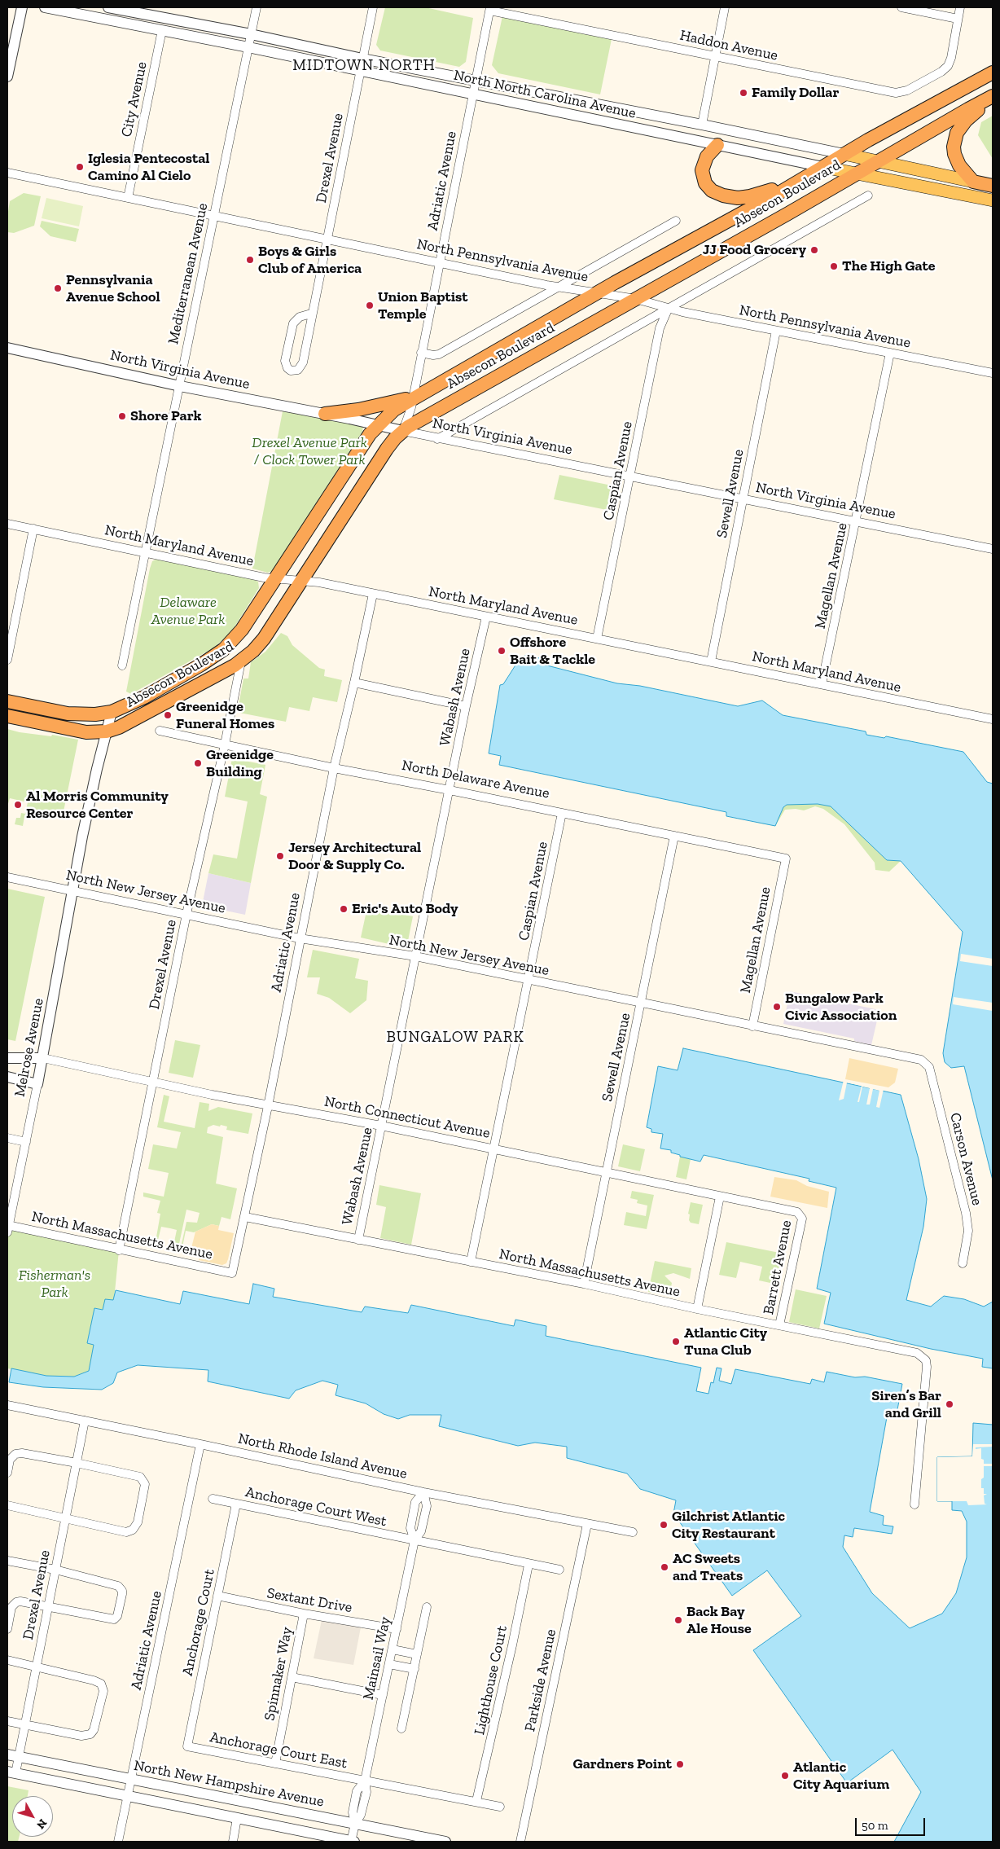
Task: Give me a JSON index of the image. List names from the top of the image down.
{
  "streets": {
    "highway": ["Absecon Boulevard"],
    "street": [
      "Haddon Avenue",
      "North North Carolina Avenue",
      "City Avenue",
      "Drexel Avenue",
      "Adriatic Avenue",
      "North Pennsylvania Avenue",
      "Mediterranean Avenue",
      "North Virginia Avenue",
      "Caspian Avenue",
      "Sewell Avenue",
      "North Maryland Avenue",
      "Magellan Avenue",
      "Wabash Avenue",
      "North Delaware Avenue",
      "North New Jersey Avenue",
      "Melrose Avenue",
      "North Connecticut Avenue",
      "Carson Avenue",
      "North Massachusetts Avenue",
      "Barrett Avenue",
      "North Rhode Island Avenue",
      "Anchorage Court West",
      "Sextant Drive",
      "Anchorage Court",
      "Mainsail Way",
      "Spinnaker Way",
      "Lighthouse Court",
      "Parkside Avenue",
      "Anchorage Court East",
      "North New Hampshire Avenue"
    ]
  },
  "crossings": [
    ["Haddon Avenue", "Adriatic Avenue"],
    ["North North Carolina Avenue", "City Avenue"],
    ["North North Carolina Avenue", "Drexel Avenue"],
    ["North North Carolina Avenue", "Adriatic Avenue"],
    ["North North Carolina Avenue", "Absecon Boulevard"],
    ["North North Carolina Avenue", "Mediterranean Avenue"],
    ["City Avenue", "North Pennsylvania Avenue"],
    ["Drexel Avenue", "Absecon Boulevard"],
    ["Drexel Avenue", "North Pennsylvania Avenue"],
    ["Drexel Avenue", "North Delaware Avenue"],
    ["Drexel Avenue", "North New Jersey Avenue"],
    ["Drexel Avenue", "North Connecticut Avenue"],
    ["Drexel Avenue", "North Massachusetts Avenue"],
    ["Drexel Avenue", "North Rhode Island Avenue"],
    ["Drexel Avenue", "North New Hampshire Avenue"],
    ["Adriatic Avenue", "Absecon Boulevard"],
    ["Adriatic Avenue", "North Pennsylvania Avenue"],
    ["Adriatic Avenue", "North Virginia Avenue"],
    ["Adriatic Avenue", "North Maryland Avenue"],
    ["Adriatic Avenue", "North Delaware Avenue"],
    ["Adriatic Avenue", "North New Jersey Avenue"],
    ["Adriatic Avenue", "North Connecticut Avenue"],
    ["Adriatic Avenue", "North Massachusetts Avenue"],
    ["Adriatic Avenue", "North Rhode Island Avenue"],
    ["Adriatic Avenue", "North New Hampshire Avenue"],
    ["Absecon Boulevard", "North Pennsylvania Avenue"],
    ["Absecon Boulevard", "North Virginia Avenue"],
    ["Absecon Boulevard", "North Maryland Avenue"],
    ["North Pennsylvania Avenue", "Mediterranean Avenue"],
    ["North Pennsylvania Avenue", "Caspian Avenue"],
    ["North Pennsylvania Avenue", "Sewell Avenue"],
    ["North Pennsylvania Avenue", "Magellan Avenue"],
    ["Mediterranean Avenue", "North Virginia Avenue"],
    ["Mediterranean Avenue", "North Maryland Avenue"],
    ["North Virginia Avenue", "Caspian Avenue"],
    ["North Virginia Avenue", "Sewell Avenue"],
    ["North Virginia Avenue", "Magellan Avenue"],
    ["Caspian Avenue", "North Maryland Avenue"],
    ["Caspian Avenue", "North Delaware Avenue"],
    ["Caspian Avenue", "North New Jersey Avenue"],
    ["Caspian Avenue", "North Connecticut Avenue"],
    ["Caspian Avenue", "North Massachusetts Avenue"],
    ["Sewell Avenue", "North Maryland Avenue"],
    ["Sewell Avenue", "North Delaware Avenue"],
    ["Sewell Avenue", "North New Jersey Avenue"],
    ["Sewell Avenue", "North Connecticut Avenue"],
    ["Sewell Avenue", "North Massachusetts Avenue"],
    ["North Maryland Avenue", "Magellan Avenue"],
    ["North Maryland Avenue", "Wabash Avenue"],
    ["Magellan Avenue", "North Delaware Avenue"],
    ["Magellan Avenue", "North New Jersey Avenue"],
    ["Wabash Avenue", "North Delaware Avenue"],
    ["Wabash Avenue", "North New Jersey Avenue"],
    ["Wabash Avenue", "North Connecticut Avenue"],
    ["Wabash Avenue", "North Massachusetts Avenue"],
    ["North New Jersey Avenue", "Melrose Avenue"],
    ["North New Jersey Avenue", "Carson Avenue"],
    ["Melrose Avenue", "North Connecticut Avenue"],
    ["Melrose Avenue", "North Massachusetts Avenue"],
    ["North Connecticut Avenue", "Barrett Avenue"],
    ["North Massachusetts Avenue", "Barrett Avenue"],
    ["North Rhode Island Avenue", "Mainsail Way"],
    ["North Rhode Island Avenue", "Parkside Avenue"],
    ["Anchorage Court West", "Anchorage Court"],
    ["Anchorage Court West", "Mainsail Way"],
    ["Anchorage Court West", "Lighthouse Court"],
    ["Sextant Drive", "Anchorage Court"],
    ["Sextant Drive", "Mainsail Way"],
    ["Sextant Drive", "Spinnaker Way"],
    ["Anchorage Court", "Anchorage Court East"],
    ["Mainsail Way", "Anchorage Court East"],
    ["Mainsail Way", "North New Hampshire Avenue"],
    ["Spinnaker Way", "Anchorage Court East"],
    ["Lighthouse Court", "Anchorage Court East"]
  ],
  "districts": ["MIDTOWN NORTH", "BUNGALOW PARK"],
  "parks": ["Drexel Avenue Park / Clock Tower Park", "Delaware Avenue Park", "Fisherman's Park"],
  "places": [
    "Family Dollar",
    "Iglesia Pentecostal Camino Al Cielo",
    "JJ Food Grocery",
    "Boys & Girls Club of America",
    "The High Gate",
    "Pennsylvania Avenue School",
    "Union Baptist Temple",
    "Shore Park",
    "Offshore Bait & Tackle",
    "Greenidge Funeral Homes",
    "Greenidge Building",
    "Al Morris Community Resource Center",
    "Jersey Architectural Door & Supply Co.",
    "Eric's Auto Body",
    "Bungalow Park Civic Association",
    "Atlantic City Tuna Club",
    "Siren’s Bar and Grill",
    "Gilchrist Atlantic City Restaurant",
    "AC Sweets and Treats",
    "Back Bay Ale House",
    "Gardners Point",
    "Atlantic City Aquarium"
  ],
  "scale_bar": "50 m",
  "north": "bottom right"
}
